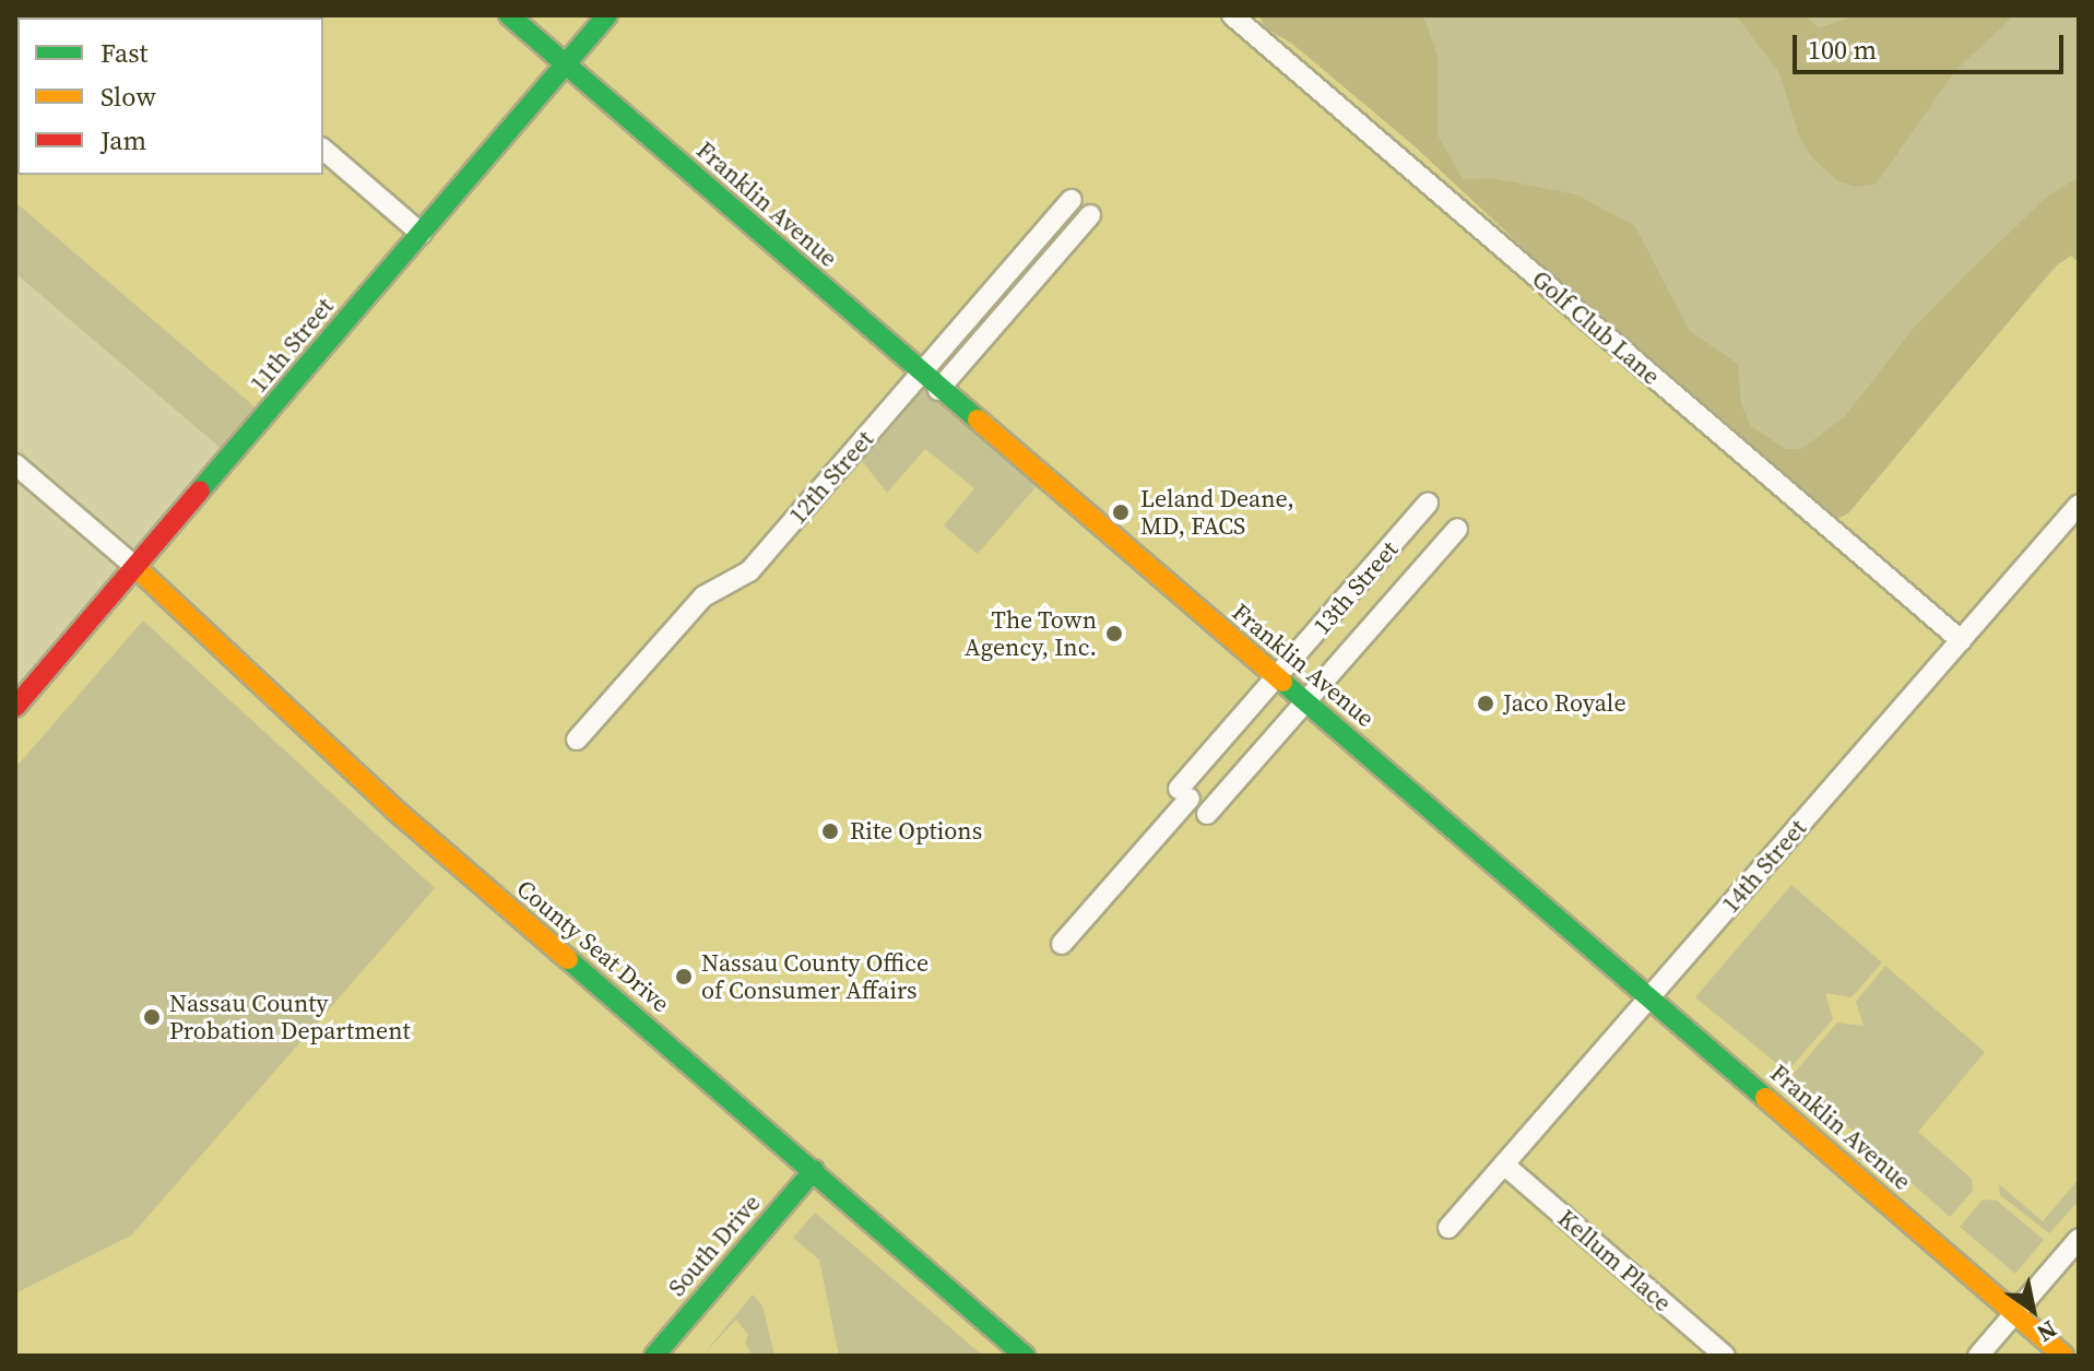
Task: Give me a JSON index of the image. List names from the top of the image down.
{
  "streets": {
    "main road": [
      "Franklin Avenue",
      "11th Street",
      "County Seat Drive",
      "South Drive"
    ],
    "street": [
      "Golf Club Lane",
      "12th Street",
      "13th Street",
      "14th Street",
      "Kellum Place"
    ]
  },
  "crossings": [
    ["Franklin Avenue", "11th Street"],
    ["Franklin Avenue", "12th Street"],
    ["Franklin Avenue", "13th Street"],
    ["Franklin Avenue", "14th Street"],
    ["Golf Club Lane", "14th Street"],
    ["11th Street", "County Seat Drive"],
    ["14th Street", "Kellum Place"],
    ["County Seat Drive", "South Drive"]
  ],
  "places": [
    "Leland Deane, MD, FACS",
    "The Town Agency, Inc.",
    "Jaco Royale",
    "Rite Options",
    "Nassau County Office of Consumer Affairs",
    "Nassau County Probation Department"
  ],
  "legend": ["Fast", "Slow", "Jam"],
  "scale_bar": "100 m",
  "north": "bottom right"
}
